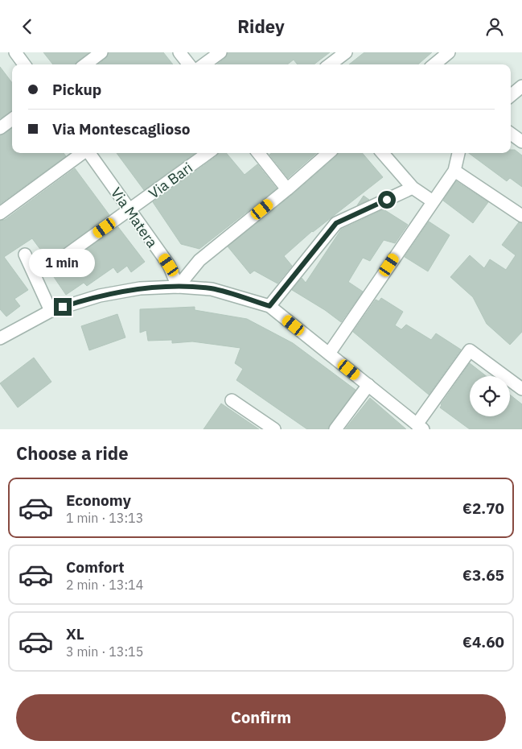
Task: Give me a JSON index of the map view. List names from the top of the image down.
{
  "streets": {
    "street": ["Via Bari", "Via Matera"]
  },
  "crossings": [
    ["Via Bari", "Via Matera"]
  ],
  "page": {
    "header": "Ridey",
    "banner": ["Pickup", "Via Montescaglioso"],
    "bubble": "1 min",
    "heading": "Choose a ride",
    "list": [
      {
        "name": "Economy",
        "note": "1 min · 13:13",
        "value": "€2.70"
      },
      {
        "name": "Comfort",
        "note": "2 min · 13:14",
        "value": "€3.65"
      },
      {
        "name": "XL",
        "note": "3 min · 13:15",
        "value": "€4.60"
      }
    ],
    "buttons": "Confirm"
  }
}
